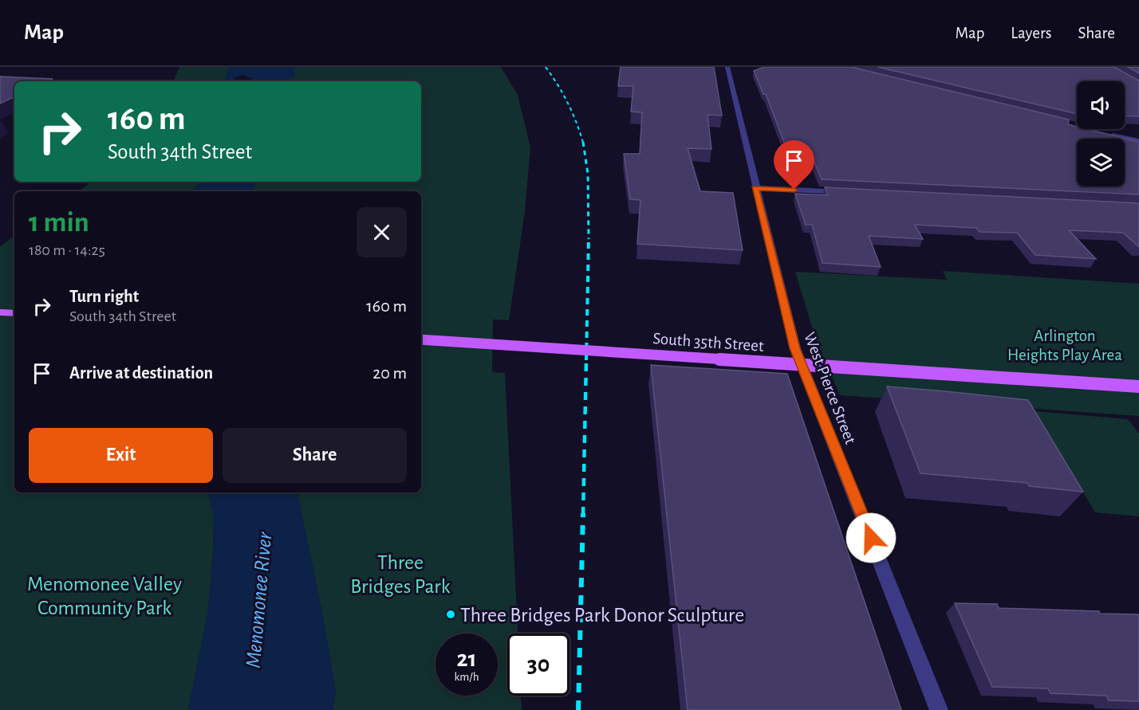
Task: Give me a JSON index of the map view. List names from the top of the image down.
{
  "streets": {
    "main road": ["South 35th Street"],
    "street": ["West Pierce Street"]
  },
  "water": ["Menomonee River"],
  "parks": ["Arlington Heights Play Area", "Three Bridges Park", "Menomonee Valley Community Park"],
  "places": ["Three Bridges Park Donor Sculpture"],
  "page": {
    "header": "Map",
    "nav": ["Map", "Layers", "Share"],
    "turn": ["160 m", "South 34th Street"],
    "heading": ["1 min", "180 m · 14:25"],
    "list": [
      {
        "name": "Turn right",
        "note": "South 34th Street",
        "value": "160 m"
      },
      {
        "name": "Arrive at destination",
        "value": "20 m"
      }
    ],
    "buttons": ["Exit", "Share"],
    "speed": "21 km/h",
    "limit": "30"
  }
}
